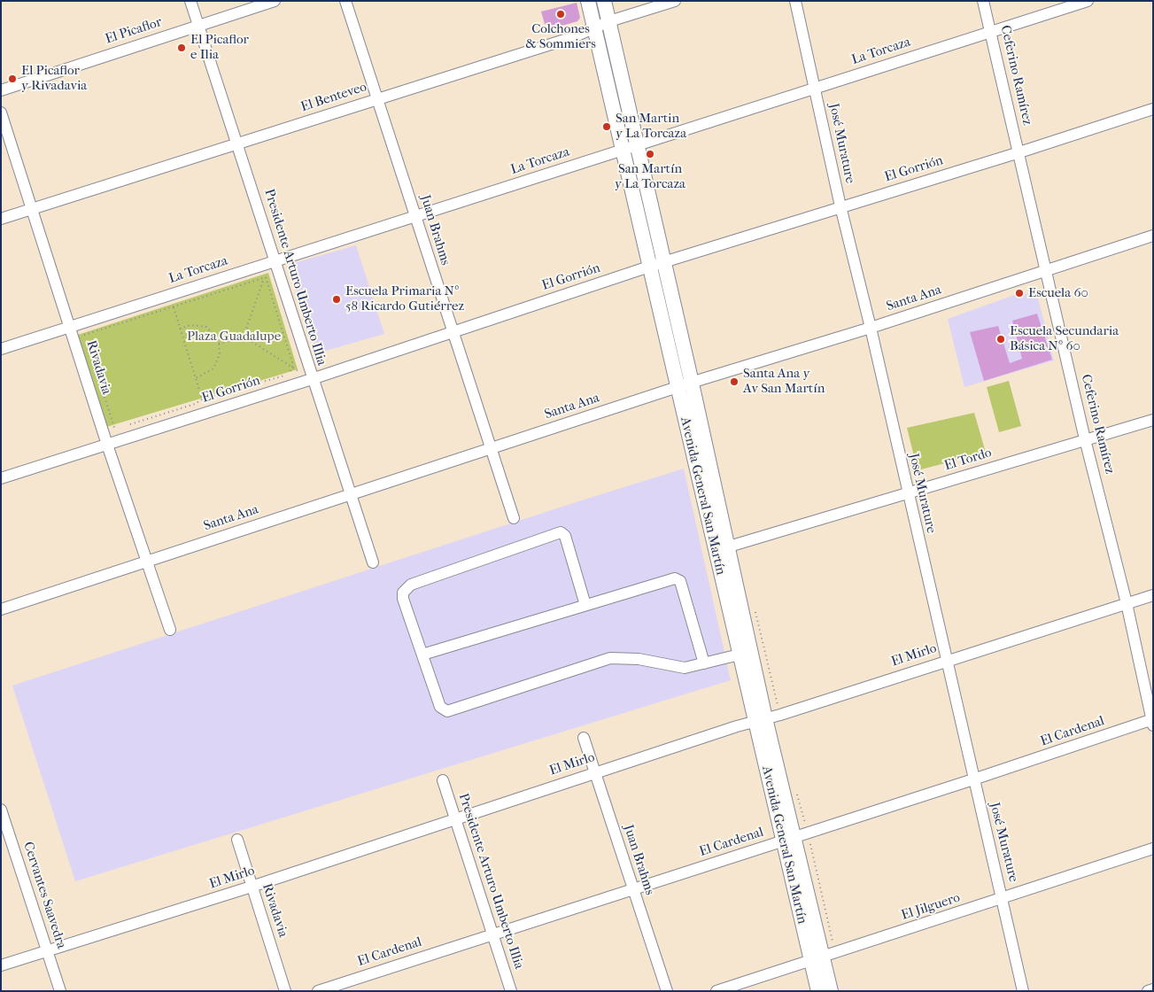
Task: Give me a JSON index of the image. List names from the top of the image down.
{
  "streets": {
    "main road": ["Avenida General San Martín"],
    "street": [
      "El Picaflor",
      "La Torcaza",
      "Ceferino Ramírez",
      "El Benteveo",
      "José Murature",
      "El Gorrión",
      "Juan Brahms",
      "Presidente Arturo Umberto Illia",
      "Santa Ana",
      "Rivadavia",
      "El Tordo",
      "El Mirlo",
      "El Cardenal",
      "Cervantes Saavedra",
      "El Jilguero"
    ]
  },
  "crossings": [
    ["El Picaflor", "Presidente Arturo Umberto Illia"],
    ["La Torcaza", "Ceferino Ramírez"],
    ["La Torcaza", "José Murature"],
    ["La Torcaza", "Juan Brahms"],
    ["La Torcaza", "Presidente Arturo Umberto Illia"],
    ["La Torcaza", "Rivadavia"],
    ["La Torcaza", "Avenida General San Martín"],
    ["Ceferino Ramírez", "El Gorrión"],
    ["Ceferino Ramírez", "Santa Ana"],
    ["Ceferino Ramírez", "El Tordo"],
    ["Ceferino Ramírez", "El Mirlo"],
    ["Ceferino Ramírez", "El Cardenal"],
    ["El Benteveo", "Juan Brahms"],
    ["El Benteveo", "Presidente Arturo Umberto Illia"],
    ["El Benteveo", "Rivadavia"],
    ["El Benteveo", "Avenida General San Martín"],
    ["José Murature", "El Gorrión"],
    ["José Murature", "Santa Ana"],
    ["José Murature", "El Tordo"],
    ["José Murature", "El Mirlo"],
    ["José Murature", "El Cardenal"],
    ["José Murature", "El Jilguero"],
    ["El Gorrión", "Juan Brahms"],
    ["El Gorrión", "Presidente Arturo Umberto Illia"],
    ["El Gorrión", "Rivadavia"],
    ["El Gorrión", "Avenida General San Martín"],
    ["Juan Brahms", "Santa Ana"],
    ["Juan Brahms", "El Mirlo"],
    ["Juan Brahms", "El Cardenal"],
    ["Presidente Arturo Umberto Illia", "Santa Ana"],
    ["Presidente Arturo Umberto Illia", "El Mirlo"],
    ["Presidente Arturo Umberto Illia", "El Cardenal"],
    ["Santa Ana", "Rivadavia"],
    ["Santa Ana", "Avenida General San Martín"],
    ["Rivadavia", "El Mirlo"],
    ["El Tordo", "Avenida General San Martín"],
    ["Avenida General San Martín", "El Mirlo"],
    ["Avenida General San Martín", "El Cardenal"],
    ["Avenida General San Martín", "El Jilguero"],
    ["El Mirlo", "Cervantes Saavedra"]
  ],
  "parks": ["Plaza Guadalupe"],
  "places": [
    "Colchones & Sommiers",
    "El Picaflor e Ilia",
    "El Picaflor y Rivadavia",
    "San Martin y La Torcaza",
    "San Martín y La Torcaza",
    "Escuela 60",
    "Escuela Primaria Nº 58 Ricardo Gutiérrez",
    "Escuela Secundaria Básica Nº 60",
    "Santa Ana y Av San Martín"
  ]
}
